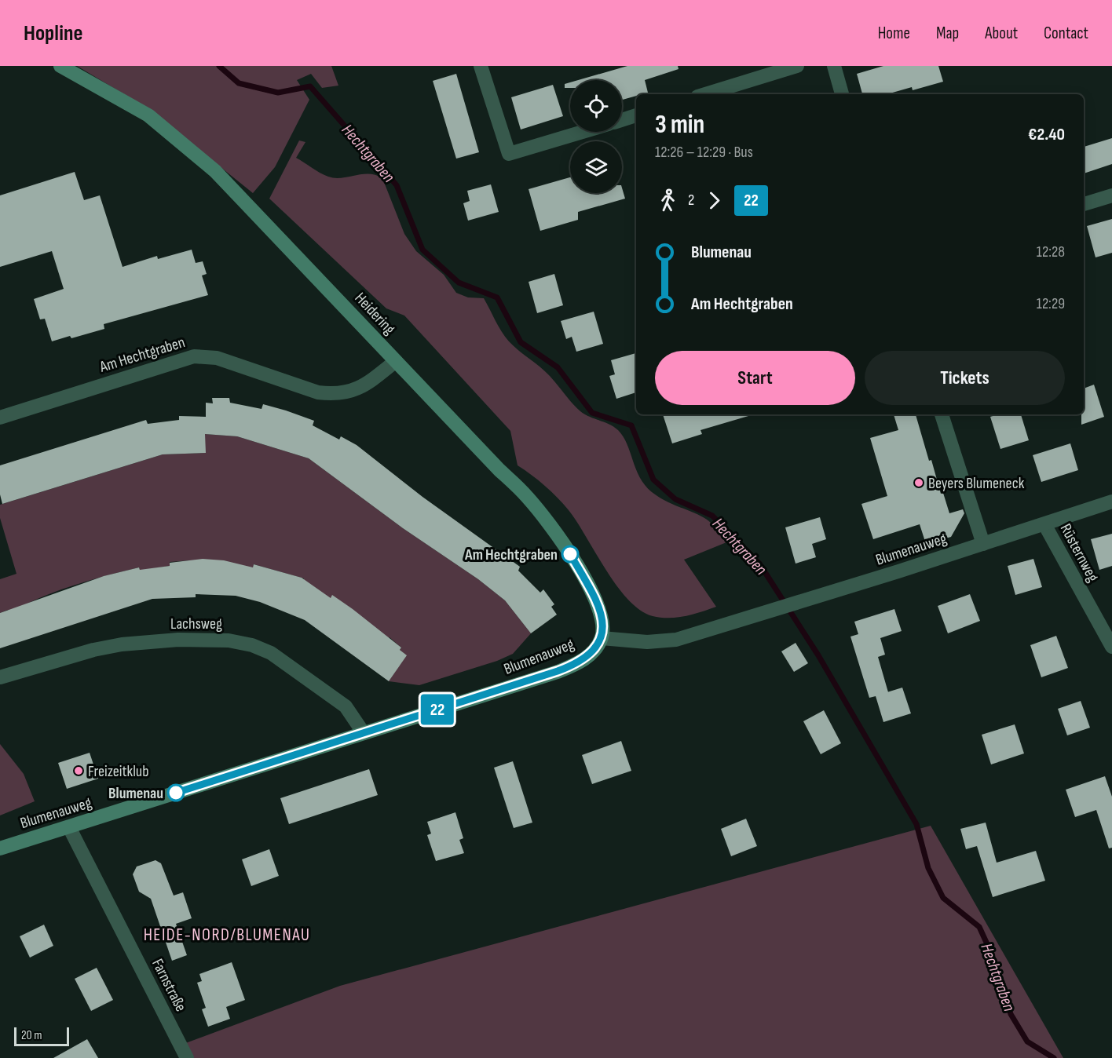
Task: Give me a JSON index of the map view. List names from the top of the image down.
{
  "streets": {
    "street": [
      "Heidering",
      "Am Hechtgraben",
      "Blumenauweg",
      "Rüsternweg",
      "Lachsweg",
      "Farnstraße"
    ]
  },
  "crossings": [
    ["Heidering", "Am Hechtgraben"],
    ["Heidering", "Blumenauweg"],
    ["Blumenauweg", "Rüsternweg"],
    ["Blumenauweg", "Lachsweg"],
    ["Blumenauweg", "Farnstraße"]
  ],
  "districts": ["HEIDE-NORD/BLUMENAU"],
  "water": ["Hechtgraben"],
  "places": [
    "Beyers Blumeneck",
    "Am Hechtgraben",
    "Freizeitklub",
    "Blumenau"
  ],
  "lines": ["bus line 22"],
  "scale_bar": "20 m",
  "page": {
    "header": "Hopline",
    "nav": [
      "Home",
      "Map",
      "About",
      "Contact"
    ],
    "on_map": "22",
    "heading": ["3 min", "12:26 – 12:29 · Bus", "€2.40"],
    "legs": ["2", "22"],
    "list": [
      {
        "name": "Blumenau",
        "value": "12:28"
      },
      {
        "name": "Am Hechtgraben",
        "value": "12:29"
      }
    ],
    "buttons": ["Start", "Tickets"],
    "scale": "20 m"
  }
}
